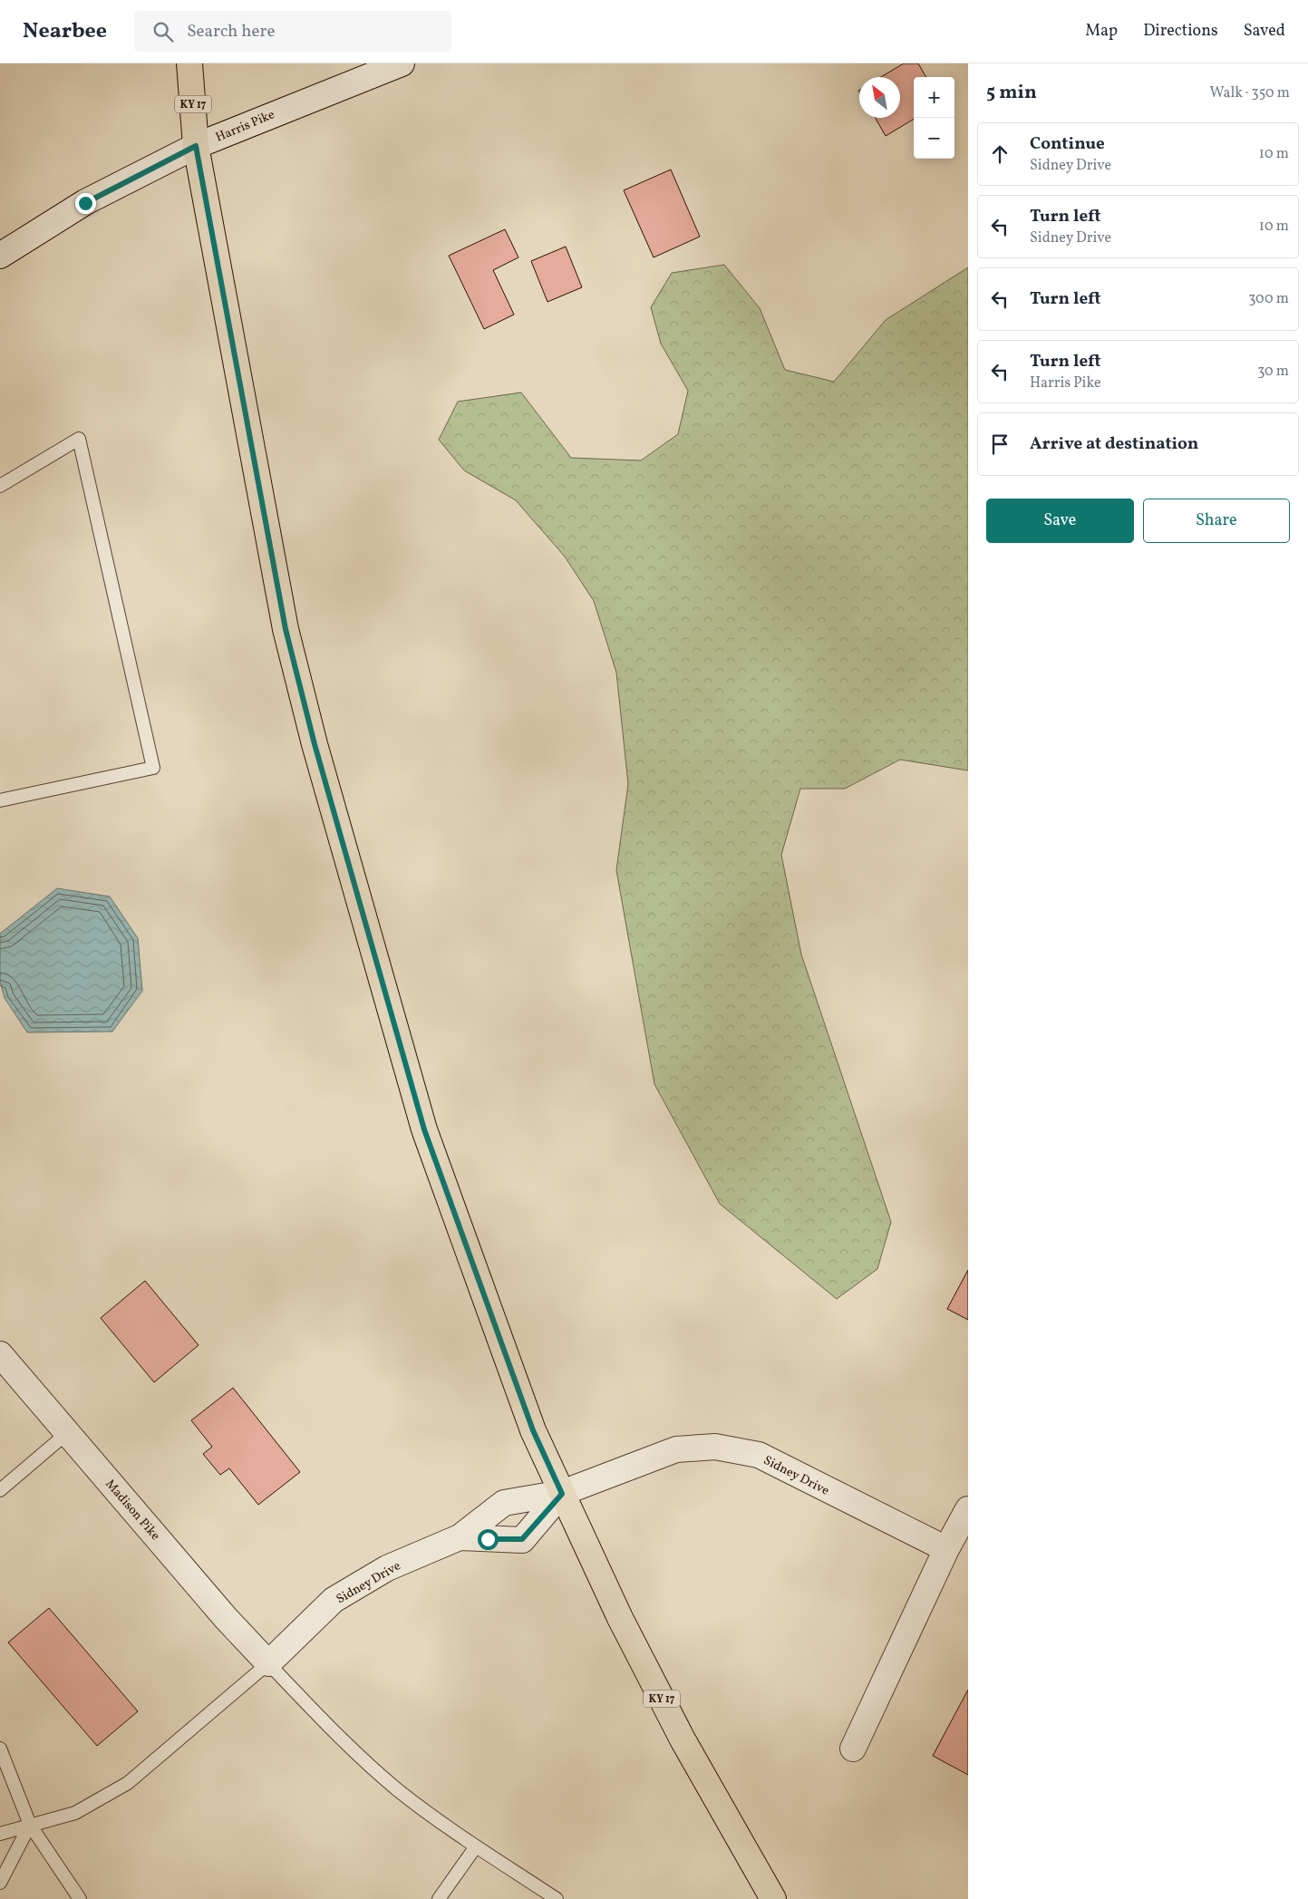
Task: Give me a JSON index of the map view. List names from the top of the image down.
{
  "streets": {
    "main road": ["KY 17"],
    "street": ["Harris Pike", "Sidney Drive", "Madison Pike"]
  },
  "crossings": [
    ["KY 17", "Harris Pike"],
    ["KY 17", "Sidney Drive"],
    ["Sidney Drive", "Madison Pike"]
  ],
  "north": "top left",
  "page": {
    "header": "Nearbee",
    "search": "Search here",
    "nav": ["Map", "Directions", "Saved"],
    "heading": ["5 min", "Walk · 350 m"],
    "map_buttons": ["+", "−"],
    "list": [
      ["Continue", "Sidney Drive", "10 m"],
      ["Turn left", "Sidney Drive", "10 m"],
      ["Turn left", "300 m"],
      ["Turn left", "Harris Pike", "30 m"],
      "Arrive at destination"
    ],
    "buttons": ["Save", "Share"]
  }
}
